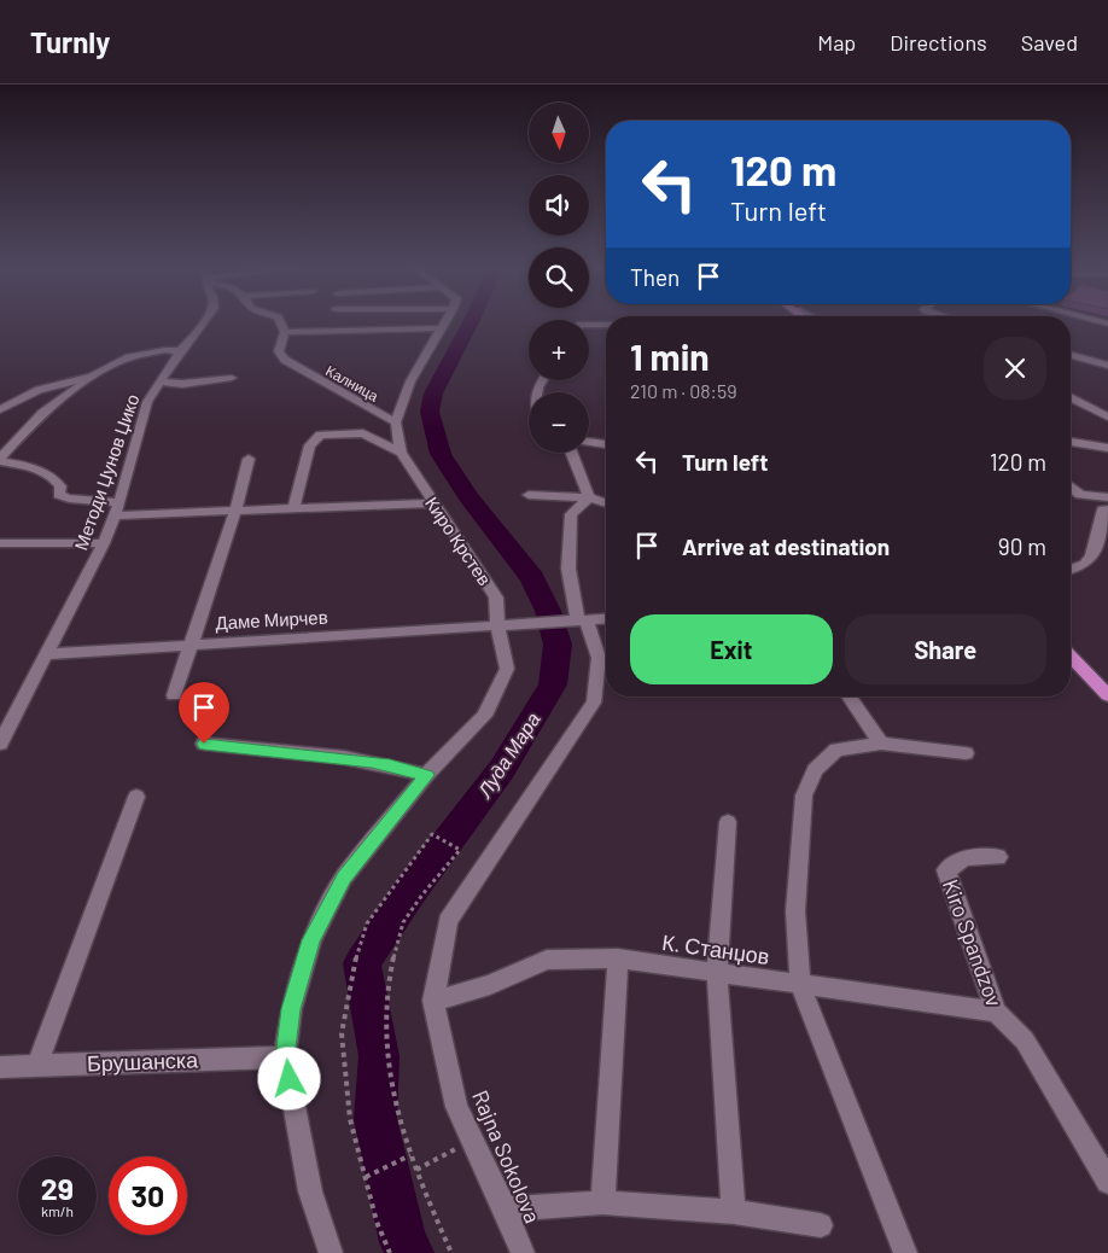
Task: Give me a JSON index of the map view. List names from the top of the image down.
{
  "streets": {
    "street": [
      "Калница",
      "Методи Џунов Џико",
      "Киро Крстев",
      "Даме Мирчев",
      "Kiro Spandzov",
      "К. Станџов",
      "Брушанска",
      "Rajna Sokolova"
    ]
  },
  "crossings": [
    ["Калница", "Киро Крстев"],
    ["Методи Џунов Џико", "Даме Мирчев"],
    ["Киро Крстев", "Даме Мирчев"],
    ["Киро Крстев", "Брушанска"],
    ["Даме Мирчев", "Rajna Sokolova"],
    ["Kiro Spandzov", "К. Станџов"],
    ["К. Станџов", "Rajna Sokolova"]
  ],
  "water": ["Луда Мара"],
  "north": "bottom",
  "page": {
    "header": "Turnly",
    "nav": ["Map", "Directions", "Saved"],
    "map_buttons": ["+", "−"],
    "turn": ["120 m", "Turn left"],
    "then": "Then",
    "heading": ["1 min", "210 m · 08:59"],
    "list": [
      {
        "name": "Turn left",
        "value": "120 m"
      },
      {
        "name": "Arrive at destination",
        "value": "90 m"
      }
    ],
    "buttons": ["Exit", "Share"],
    "speed": "29 km/h",
    "limit": "30"
  }
}
